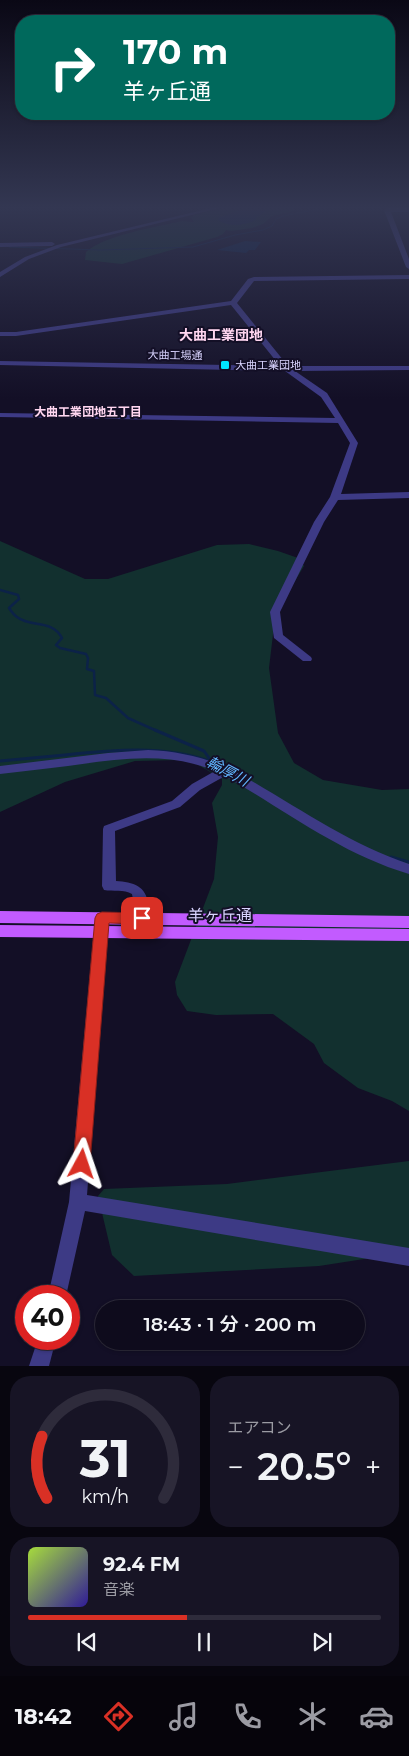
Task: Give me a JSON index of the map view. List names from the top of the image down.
{
  "streets": {
    "main road": ["羊ヶ丘通"],
    "street": ["大曲工場通"]
  },
  "districts": ["大曲工業団地", "大曲工業団地五丁目"],
  "water": ["輪厚川"],
  "places": {
    "transit": ["大曲工業団地"]
  },
  "page": {
    "turn": ["170 m", "羊ヶ丘通"],
    "limit": "40",
    "trip": "18:43 · 1 分 · 200 m",
    "tile": "エアコン",
    "heat": ["−", "20.5°", "+"],
    "song": ["92.4 FM", "音楽"],
    "tabs": "18:42",
    "gauge": ["31", "km/h"]
  }
}
